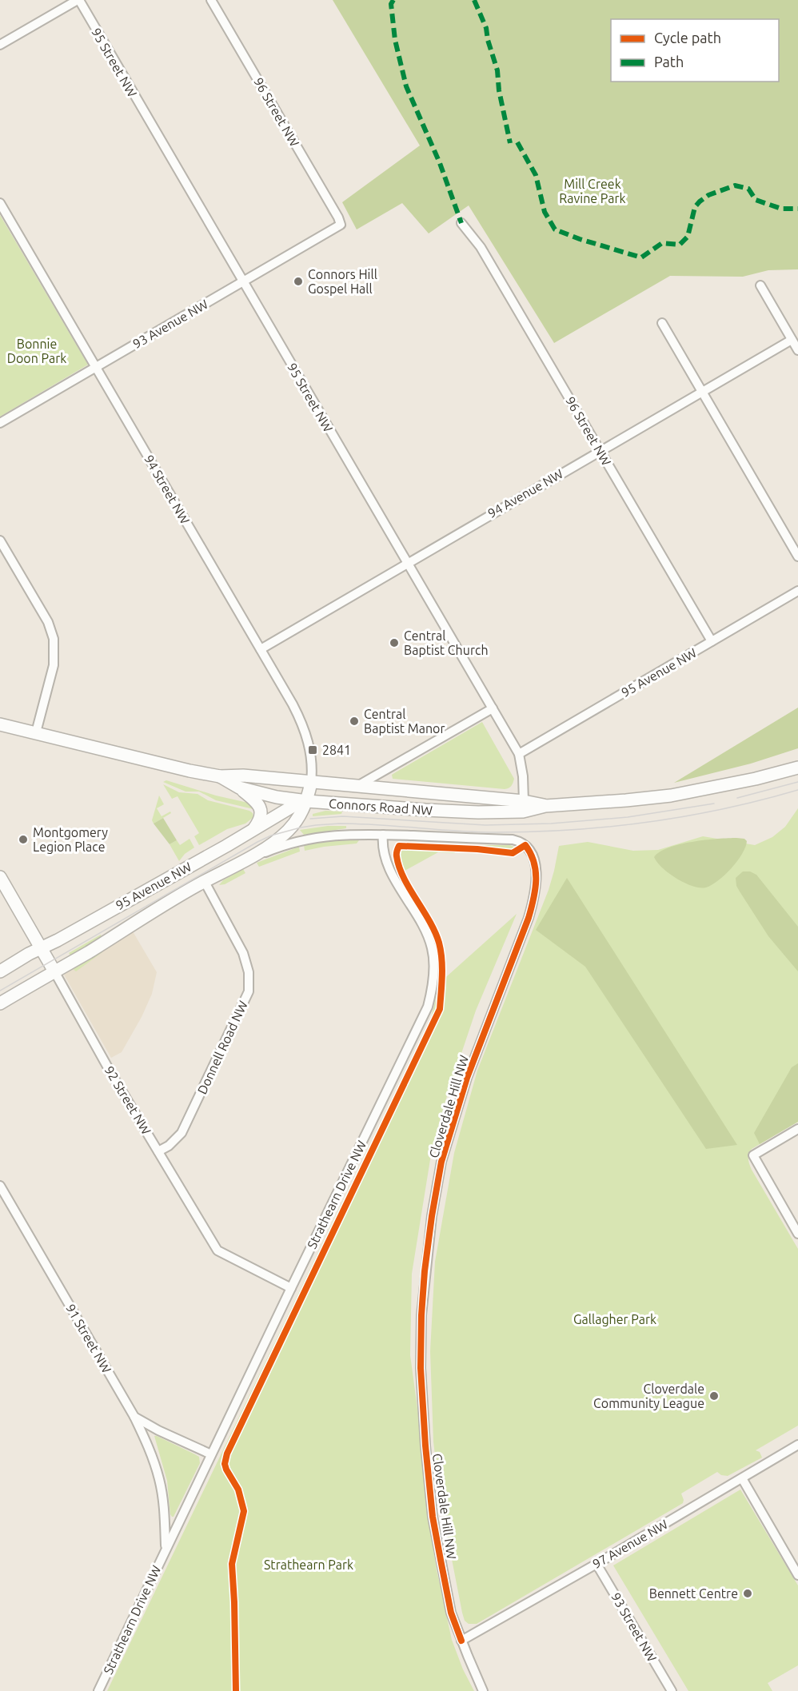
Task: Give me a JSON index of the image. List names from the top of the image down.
{
  "streets": {
    "main road": ["95 Avenue NW", "Connors Road NW", "92 Street NW"],
    "street": [
      "95 Street NW",
      "96 Street NW",
      "93 Avenue NW",
      "94 Street NW",
      "94 Avenue NW",
      "Donnell Road NW",
      "Cloverdale Hill NW",
      "Strathearn Drive NW",
      "91 Street NW",
      "97 Avenue NW",
      "93 Street NW"
    ]
  },
  "crossings": [
    ["95 Street NW", "93 Avenue NW"],
    ["95 Street NW", "94 Avenue NW"],
    ["95 Street NW", "95 Avenue NW"],
    ["95 Street NW", "Connors Road NW"],
    ["96 Street NW", "93 Avenue NW"],
    ["96 Street NW", "94 Avenue NW"],
    ["96 Street NW", "95 Avenue NW"],
    ["93 Avenue NW", "94 Street NW"],
    ["94 Street NW", "94 Avenue NW"],
    ["94 Street NW", "95 Avenue NW"],
    ["94 Street NW", "Connors Road NW"],
    ["95 Avenue NW", "Connors Road NW"],
    ["95 Avenue NW", "Donnell Road NW"],
    ["95 Avenue NW", "92 Street NW"],
    ["95 Avenue NW", "Cloverdale Hill NW"],
    ["95 Avenue NW", "Strathearn Drive NW"],
    ["Donnell Road NW", "92 Street NW"],
    ["92 Street NW", "Strathearn Drive NW"],
    ["Cloverdale Hill NW", "97 Avenue NW"],
    ["Strathearn Drive NW", "91 Street NW"],
    ["97 Avenue NW", "93 Street NW"]
  ],
  "parks": [
    "Mill Creek Ravine Park",
    "Bonnie Doon Park",
    "Gallagher Park",
    "Strathearn Park"
  ],
  "places": {
    "other": [
      "Connors Hill Gospel Hall",
      "Central Baptist Church",
      "Central Baptist Manor",
      "Montgomery Legion Place",
      "Cloverdale Community League",
      "Bennett Centre"
    ],
    "transit": ["2841"]
  },
  "legend": ["Cycle path", "Path"]
}
